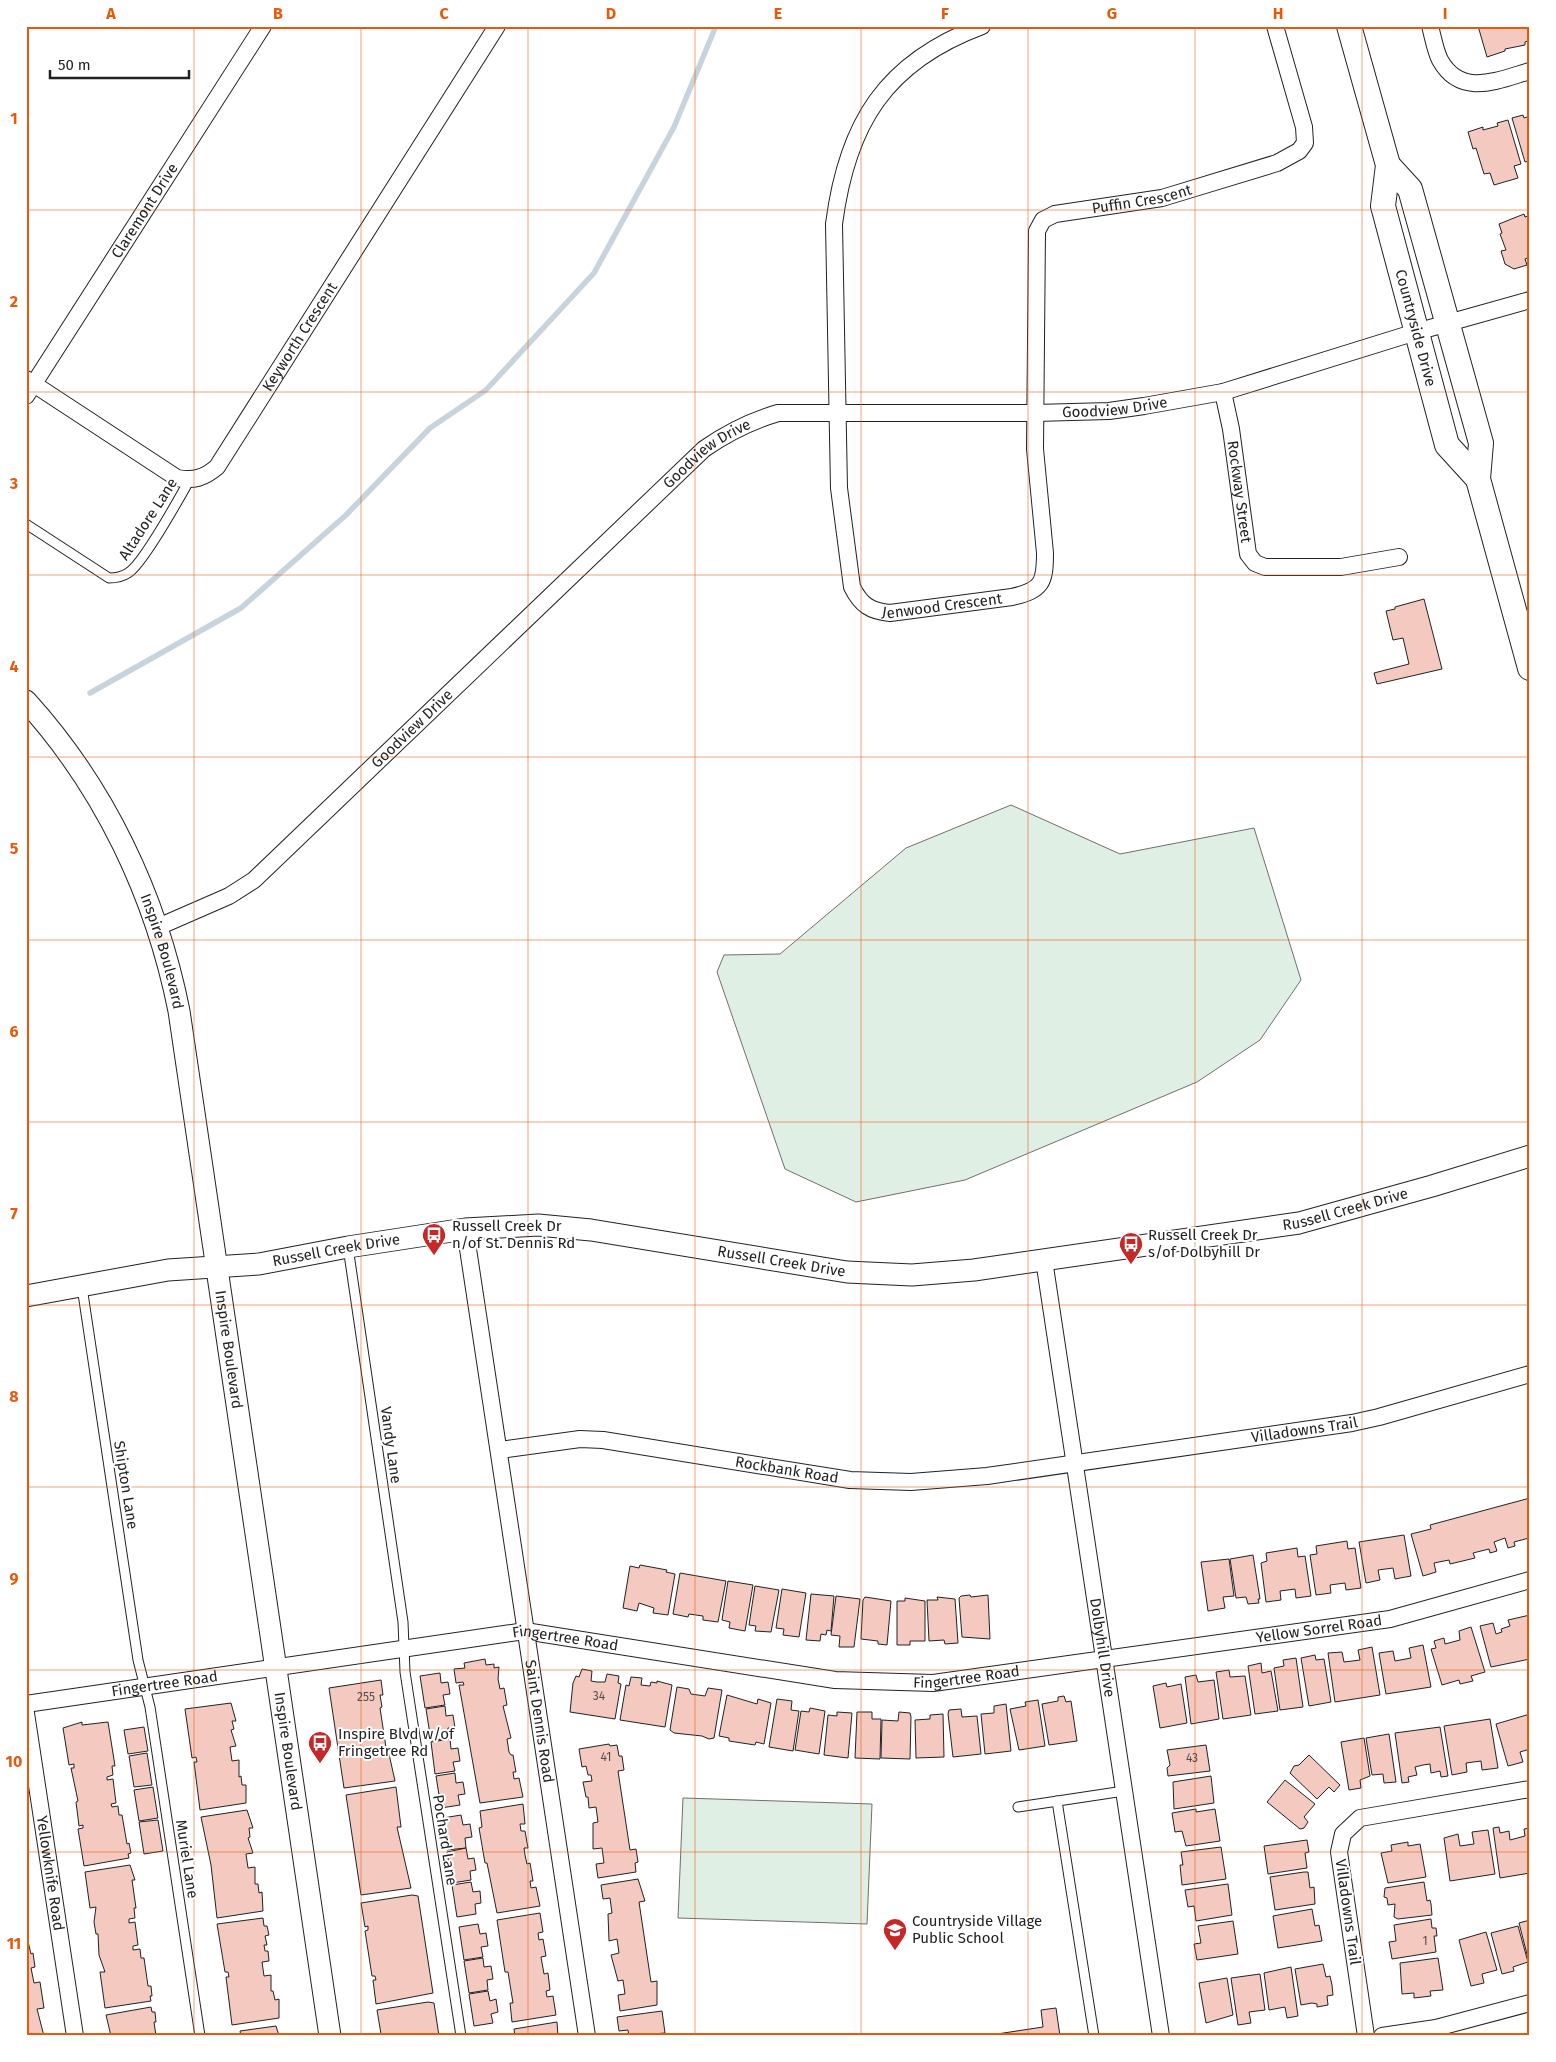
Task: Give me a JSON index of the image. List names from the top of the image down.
{
  "streets": {
    "main road": ["Countryside Drive"],
    "street": [
      "Puffin Crescent",
      "Claremont Drive",
      "Keyworth Crescent",
      "Goodview Drive",
      "Rockway Street",
      "Jenwood Crescent",
      "Inspire Boulevard",
      "Russell Creek Drive",
      "Villadowns Trail",
      "Rockbank Road",
      "Yellow Sorrel Road",
      "Fingertree Road",
      "Dolbyhill Drive",
      "Saint Dennis Road",
      "Yellowknife Road"
    ],
    "lane": [
      "Altadore Lane",
      "Vandy Lane",
      "Shipton Lane",
      "Pochard Lane",
      "Muriel Lane"
    ]
  },
  "crossings": [
    ["Puffin Crescent", "Goodview Drive"],
    ["Puffin Crescent", "Jenwood Crescent"],
    ["Countryside Drive", "Goodview Drive"],
    ["Keyworth Crescent", "Altadore Lane"],
    ["Goodview Drive", "Rockway Street"],
    ["Goodview Drive", "Jenwood Crescent"],
    ["Goodview Drive", "Inspire Boulevard"],
    ["Inspire Boulevard", "Russell Creek Drive"],
    ["Inspire Boulevard", "Fingertree Road"],
    ["Russell Creek Drive", "Vandy Lane"],
    ["Russell Creek Drive", "Shipton Lane"],
    ["Russell Creek Drive", "Dolbyhill Drive"],
    ["Russell Creek Drive", "Saint Dennis Road"],
    ["Villadowns Trail", "Rockbank Road"],
    ["Villadowns Trail", "Dolbyhill Drive"],
    ["Vandy Lane", "Fingertree Road"],
    ["Vandy Lane", "Pochard Lane"],
    ["Rockbank Road", "Dolbyhill Drive"],
    ["Rockbank Road", "Saint Dennis Road"],
    ["Shipton Lane", "Fingertree Road"],
    ["Shipton Lane", "Muriel Lane"],
    ["Yellow Sorrel Road", "Fingertree Road"],
    ["Yellow Sorrel Road", "Dolbyhill Drive"],
    ["Fingertree Road", "Dolbyhill Drive"],
    ["Fingertree Road", "Saint Dennis Road"],
    ["Fingertree Road", "Pochard Lane"],
    ["Fingertree Road", "Muriel Lane"]
  ],
  "places": {
    "bus stop": ["Russell Creek Dr n/of St. Dennis Rd", "Russell Creek Dr s/of Dolbyhill Dr", "Inspire Blvd w/of Fringetree Rd"],
    "school or university": ["Countryside Village Public School"]
  },
  "house_numbers": [
    "34",
    "255",
    "41",
    "43",
    "1"
  ],
  "scale_bar": "50 m",
  "grid": {
    "columns": [
      "A",
      "B",
      "C",
      "D",
      "E",
      "F",
      "G",
      "H",
      "I"
    ],
    "rows": [
      "1",
      "2",
      "3",
      "4",
      "5",
      "6",
      "7",
      "8",
      "9",
      "10",
      "11"
    ]
  }
}
